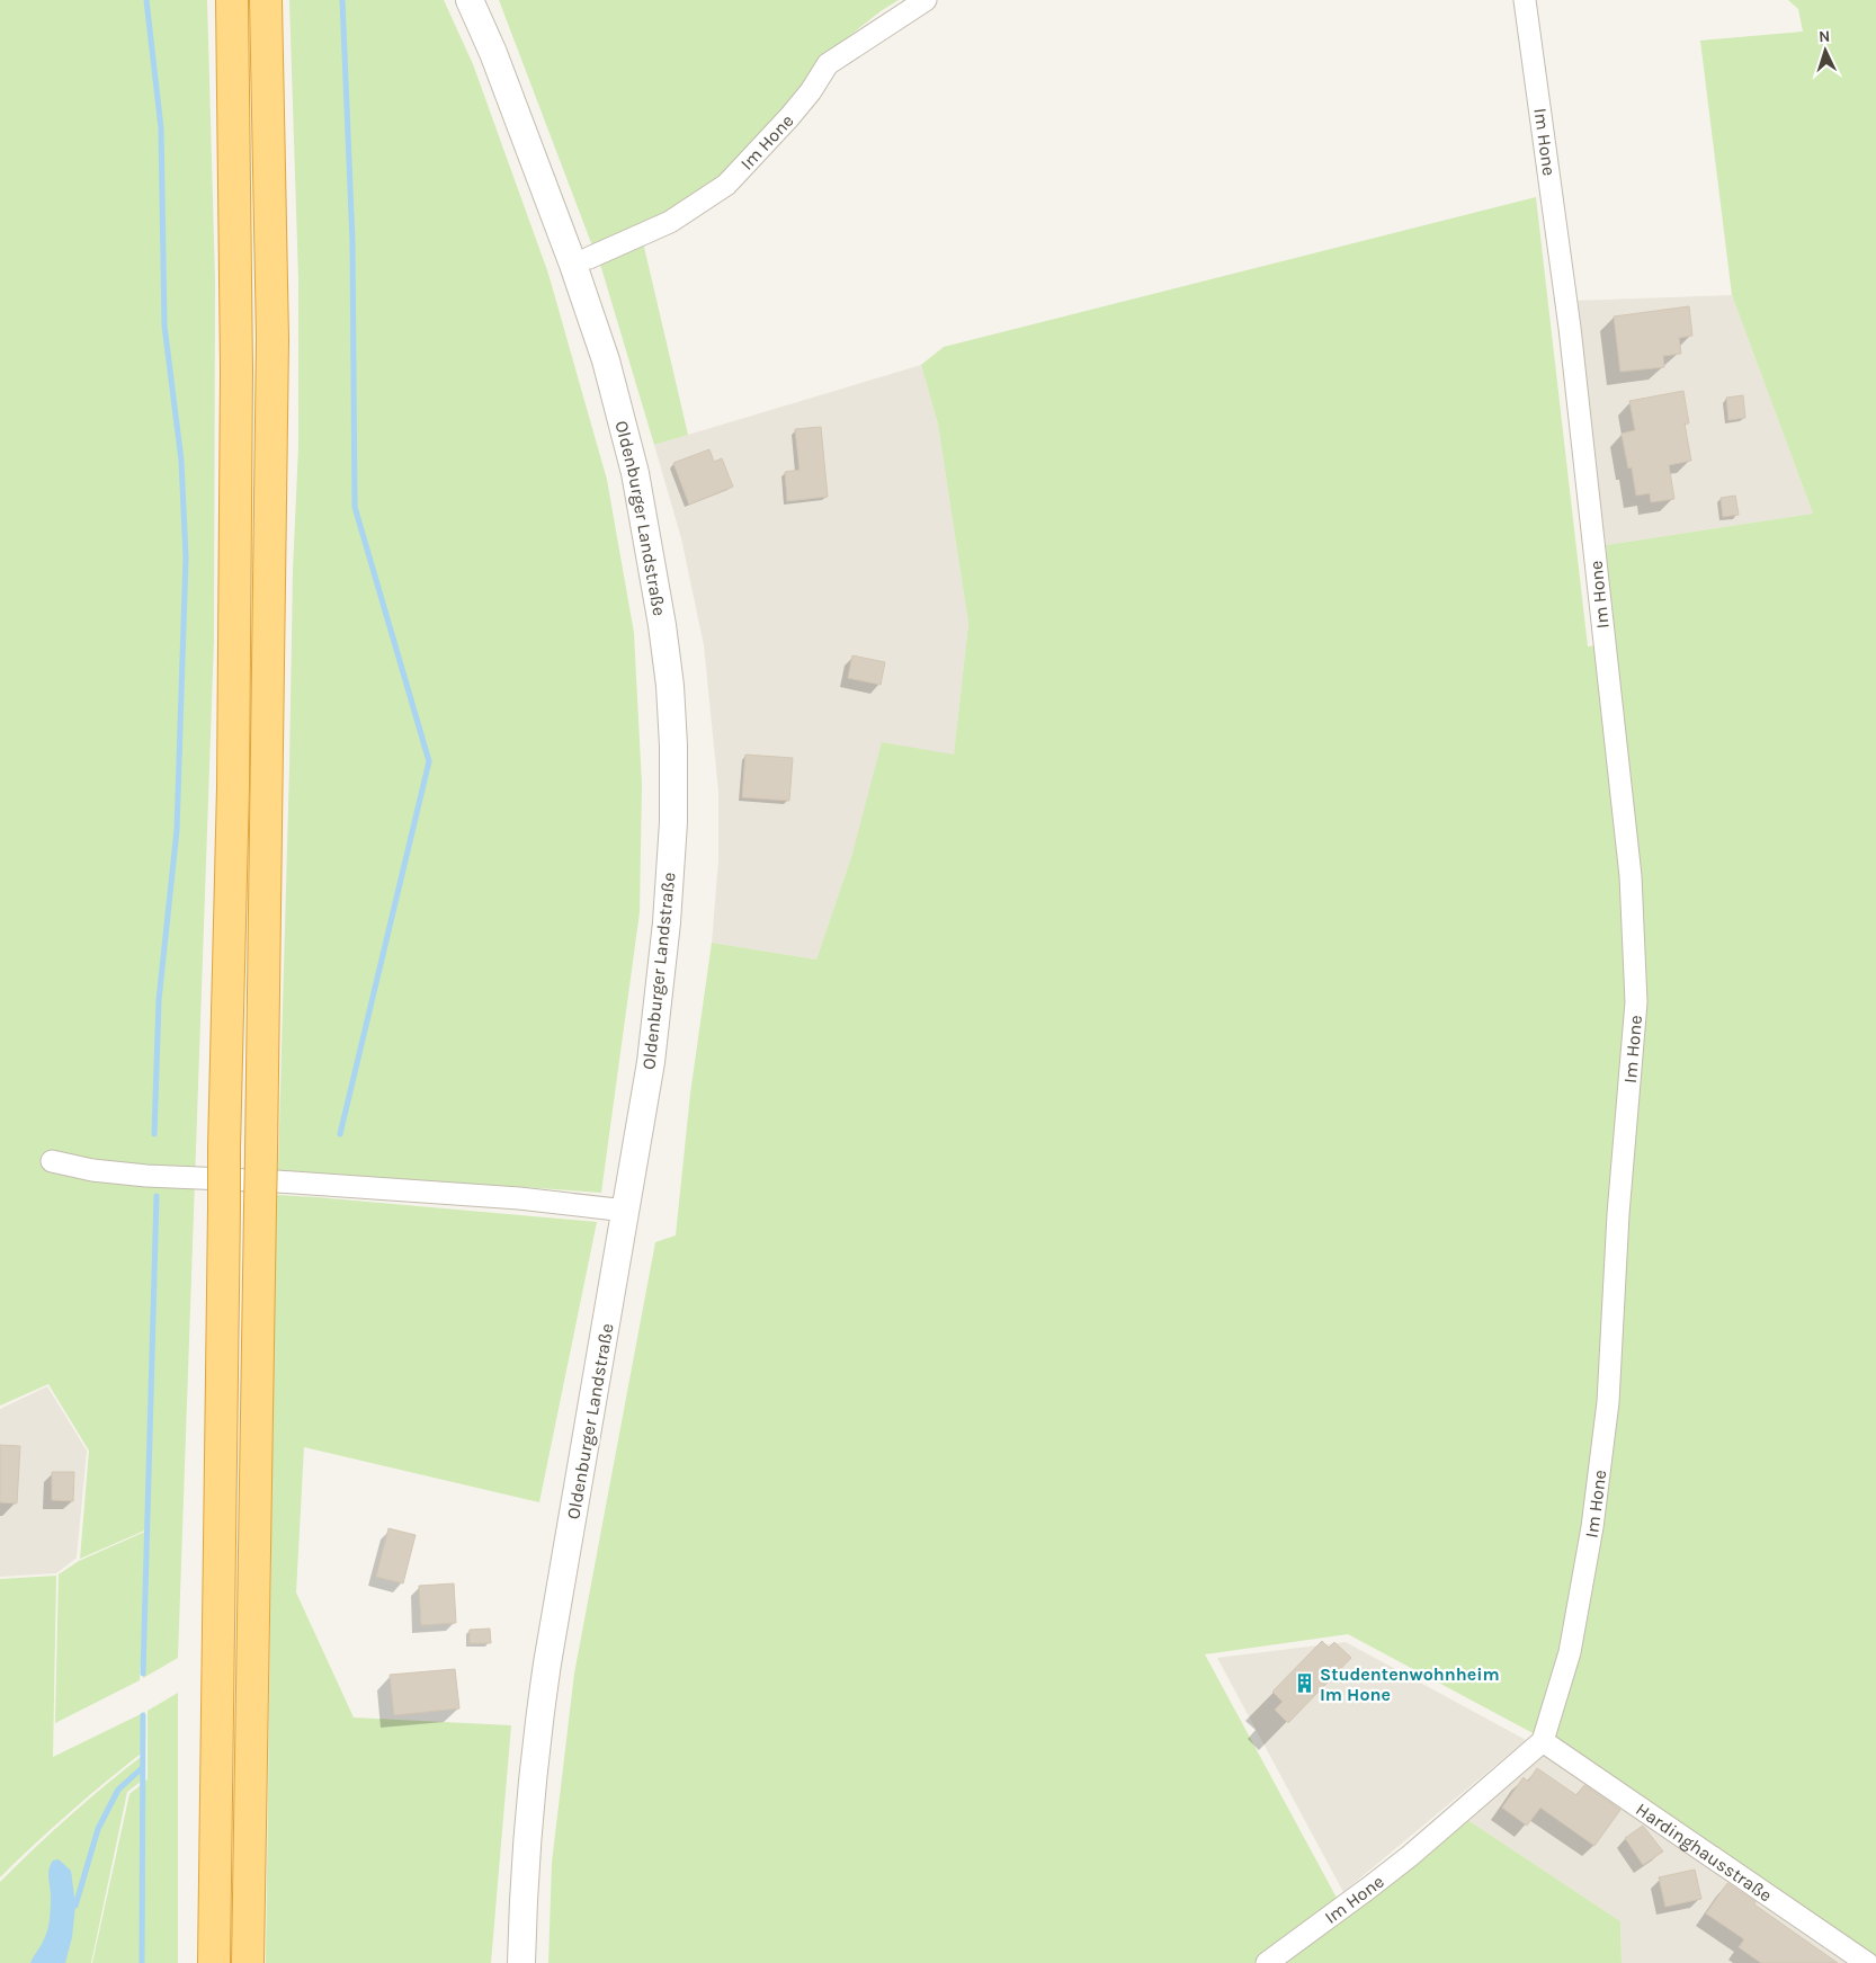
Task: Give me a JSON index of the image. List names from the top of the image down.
{
  "streets": {
    "street": ["Im Hone", "Oldenburger Landstraße", "Hardinghausstraße"]
  },
  "crossings": [
    ["Im Hone", "Hardinghausstraße"]
  ],
  "places": {
    "building": ["Studentenwohnheim Im Hone"]
  },
  "north": "top"
}
